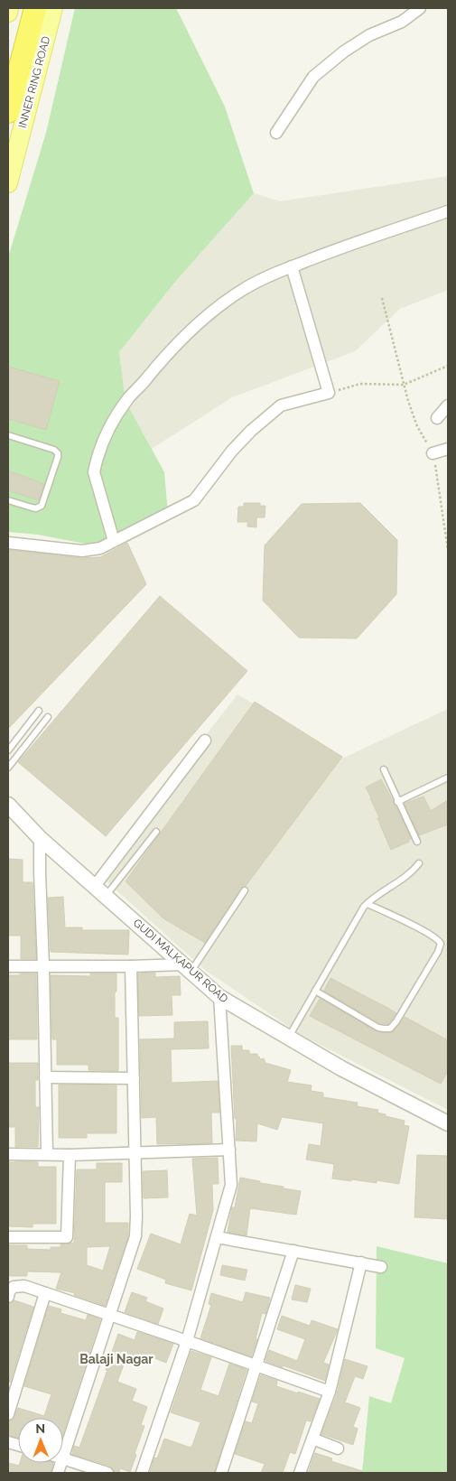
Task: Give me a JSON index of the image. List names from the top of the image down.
{
  "streets": {
    "main road": ["INNER RING ROAD"],
    "street": ["GUDI MALKAPUR ROAD"]
  },
  "districts": ["Balaji Nagar"],
  "north": "top"
}
